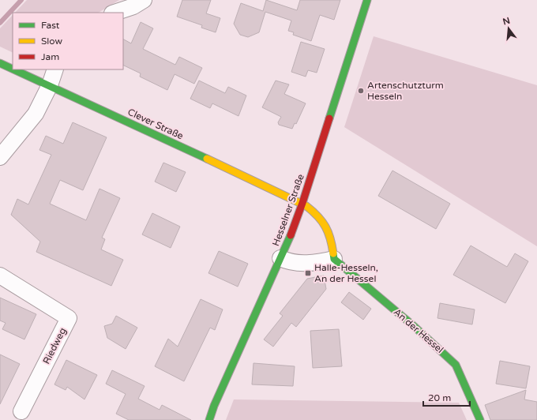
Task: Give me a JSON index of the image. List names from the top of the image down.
{
  "streets": {
    "street": [
      "Clever Straße",
      "Hesselner Straße",
      "An der Hessel",
      "Riedweg"
    ]
  },
  "crossings": [
    ["Clever Straße", "Hesselner Straße"]
  ],
  "places": {
    "other": ["Artenschutzturm Hesseln"],
    "transit": ["Halle-Hesseln, An der Hessel"]
  },
  "legend": ["Fast", "Slow", "Jam"],
  "scale_bar": "20 m",
  "north": "top"
}
